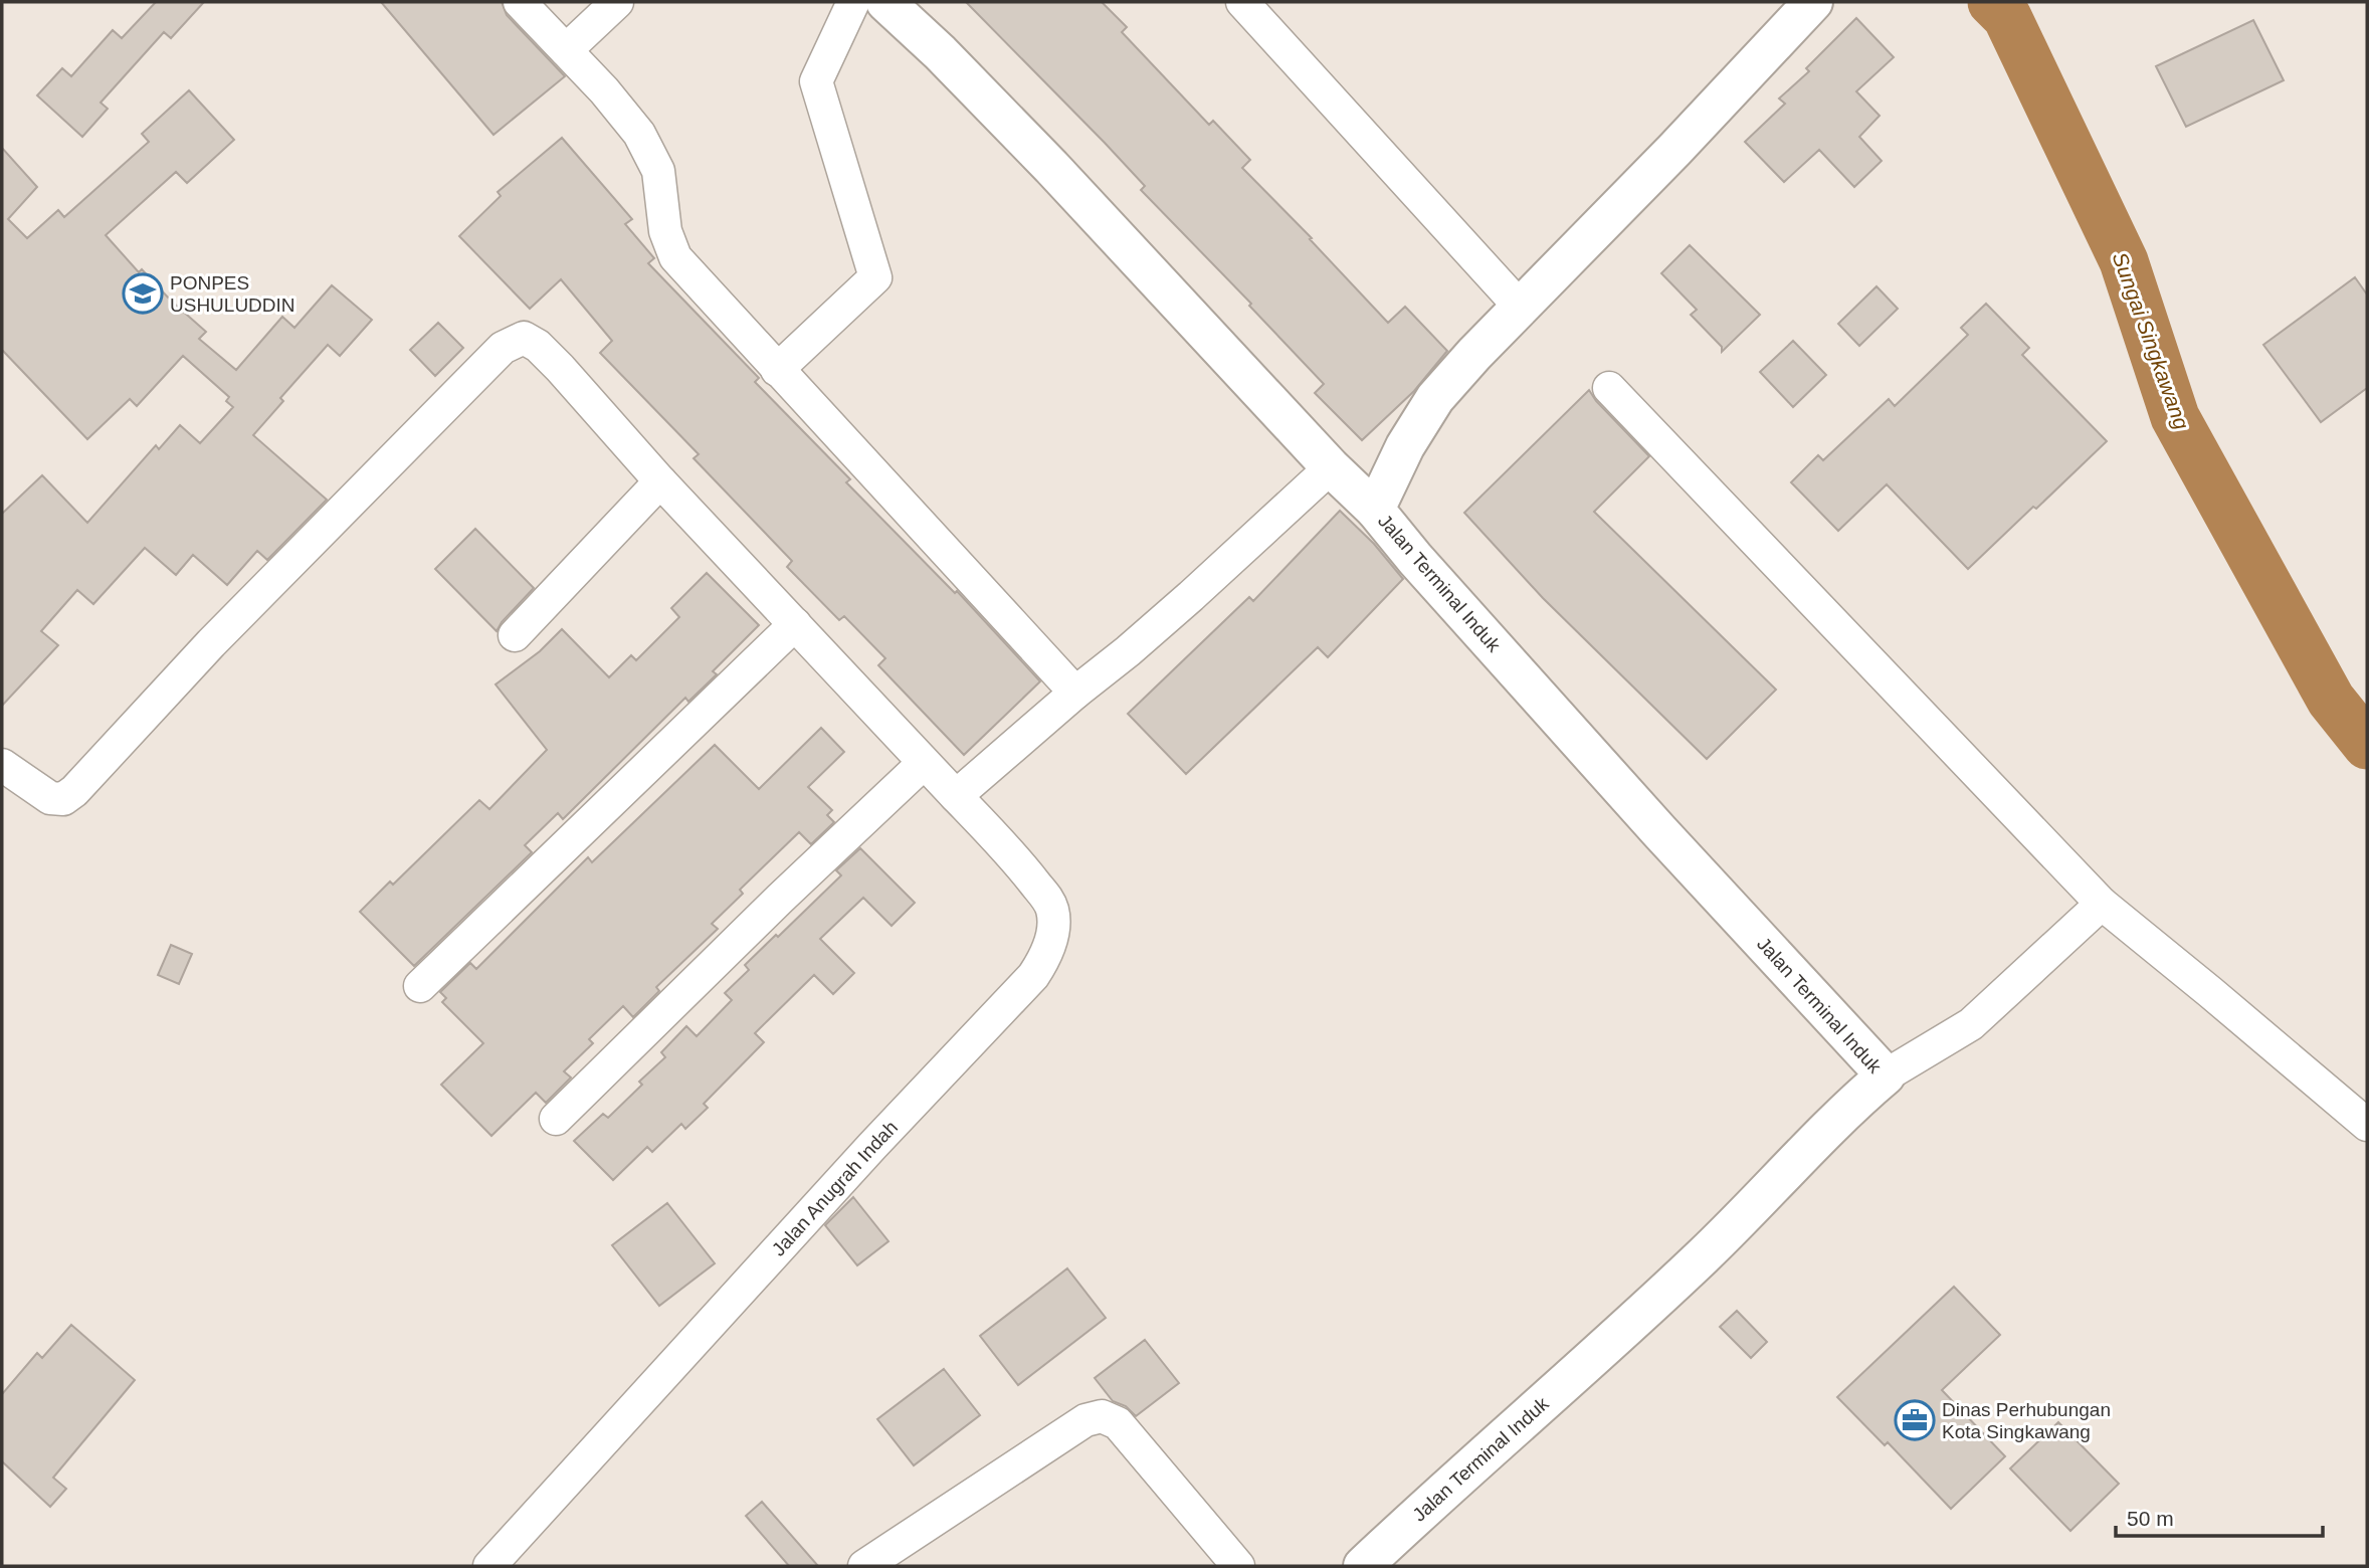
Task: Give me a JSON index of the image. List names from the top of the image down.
{
  "streets": {
    "main road": ["Jalan Terminal Induk"],
    "street": ["Jalan Anugrah Indah"]
  },
  "water": ["Sungai Singkawang"],
  "places": {
    "school or university": ["PONPES USHULUDDIN"],
    "office": ["Dinas Perhubungan Kota Singkawang"]
  },
  "scale_bar": "50 m"
}
